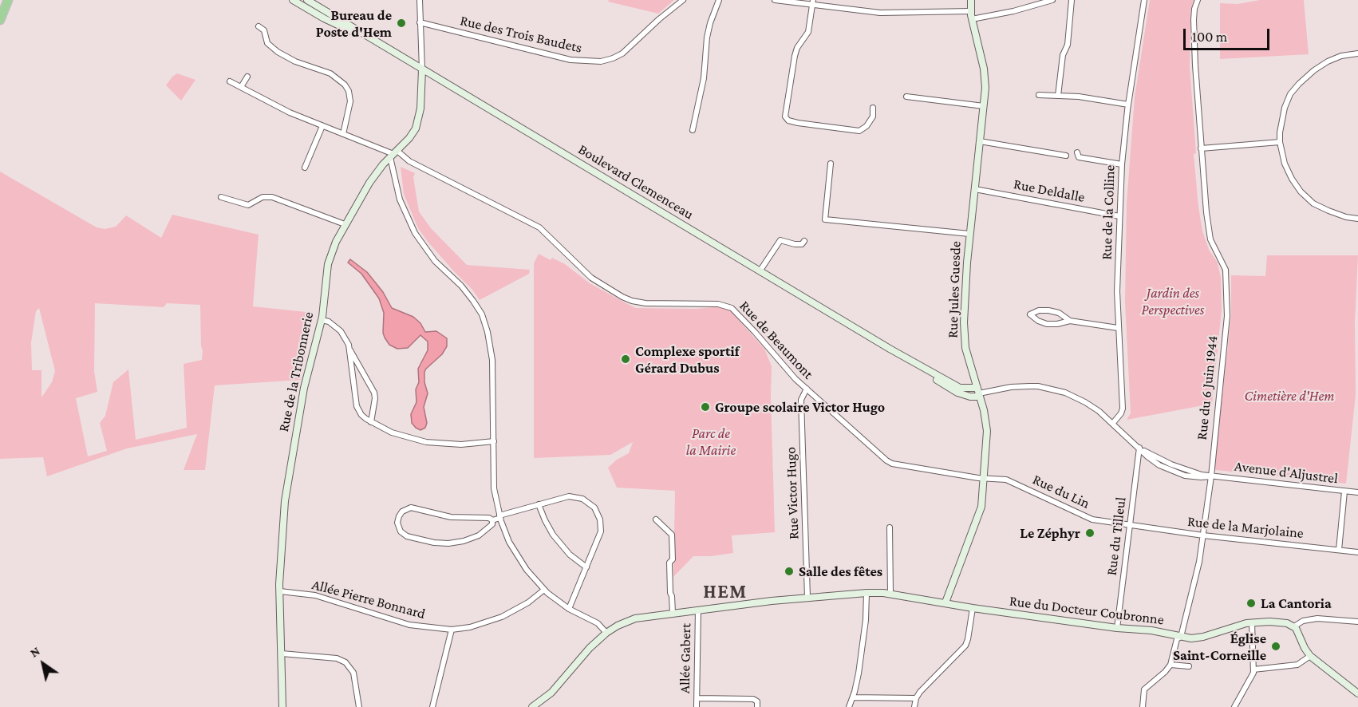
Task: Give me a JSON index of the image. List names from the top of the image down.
{
  "streets": {
    "street": [
      "Rue des Trois Baudets",
      "Boulevard Clemenceau",
      "Rue Deldalle",
      "Rue de la Colline",
      "Rue Jules Guesde",
      "Rue de Beaumont",
      "Rue de la Tribonnerie",
      "Rue du 6 Juin 1944",
      "Avenue d'Aljustrel",
      "Rue du Lin",
      "Rue Victor Hugo",
      "Rue de la Marjolaine",
      "Rue du Tilleul",
      "Allée Pierre Bonnard",
      "Rue du Docteur Coubronne",
      "Allée Gabert"
    ]
  },
  "crossings": [
    ["Boulevard Clemenceau", "Rue Jules Guesde"],
    ["Boulevard Clemenceau", "Rue de la Tribonnerie"],
    ["Boulevard Clemenceau", "Avenue d'Aljustrel"],
    ["Rue Deldalle", "Rue de la Colline"],
    ["Rue Deldalle", "Rue Jules Guesde"],
    ["Rue de la Colline", "Avenue d'Aljustrel"],
    ["Rue Jules Guesde", "Rue de Beaumont"],
    ["Rue Jules Guesde", "Avenue d'Aljustrel"],
    ["Rue Jules Guesde", "Rue du Lin"],
    ["Rue Jules Guesde", "Rue du Docteur Coubronne"],
    ["Rue de Beaumont", "Rue de la Tribonnerie"],
    ["Rue de Beaumont", "Rue du Lin"],
    ["Rue de Beaumont", "Rue Victor Hugo"],
    ["Rue de la Tribonnerie", "Allée Pierre Bonnard"],
    ["Rue du 6 Juin 1944", "Avenue d'Aljustrel"],
    ["Rue du 6 Juin 1944", "Rue de la Marjolaine"],
    ["Rue du 6 Juin 1944", "Rue du Docteur Coubronne"],
    ["Avenue d'Aljustrel", "Rue du Tilleul"],
    ["Rue du Lin", "Rue de la Marjolaine"],
    ["Rue du Lin", "Rue du Tilleul"],
    ["Rue Victor Hugo", "Rue du Docteur Coubronne"],
    ["Rue de la Marjolaine", "Rue du Tilleul"],
    ["Rue du Tilleul", "Rue du Docteur Coubronne"],
    ["Rue du Docteur Coubronne", "Allée Gabert"]
  ],
  "districts": ["HEM"],
  "parks": ["Jardin des Perspectives", "Cimetière d'Hem", "Parc de la Mairie"],
  "places": [
    "Bureau de Poste d'Hem",
    "Complexe sportif Gérard Dubus",
    "Groupe scolaire Victor Hugo",
    "Le Zéphyr",
    "Salle des fêtes",
    "La Cantoria",
    "Église Saint-Corneille"
  ],
  "scale_bar": "100 m",
  "north": "top left"
}
